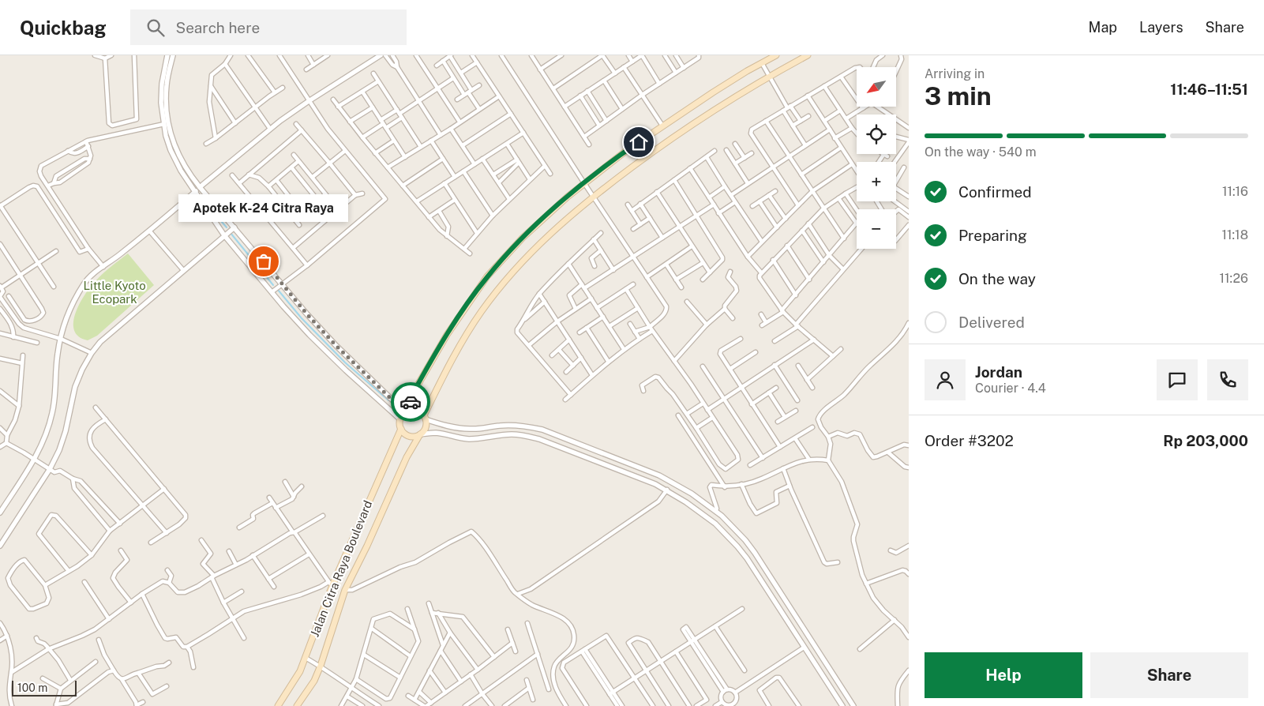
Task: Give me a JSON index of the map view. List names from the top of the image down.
{
  "streets": {
    "main road": ["Jalan Citra Raya Boulevard"]
  },
  "parks": ["Little Kyoto Ecopark"],
  "places": ["Apotek K-24 Citra Raya"],
  "scale_bar": "100 m",
  "north": "bottom left",
  "page": {
    "header": "Quickbag",
    "search": "Search here",
    "nav": ["Map", "Layers", "Share"],
    "heading": ["3 min", "Arriving in", "11:46–11:51"],
    "panel": [
      "Jordan",
      "Courier · 4.4",
      "Order #3202",
      "Rp 203,000"
    ],
    "map_buttons": ["+", "−"],
    "bar": "On the way · 540 m",
    "list": [
      ["Confirmed", "11:16"],
      ["Preparing", "11:18"],
      ["On the way", "11:26"],
      "Delivered"
    ],
    "bubble": "Apotek K-24 Citra Raya",
    "buttons": ["Help", "Share"],
    "scale": "100 m"
  }
}
